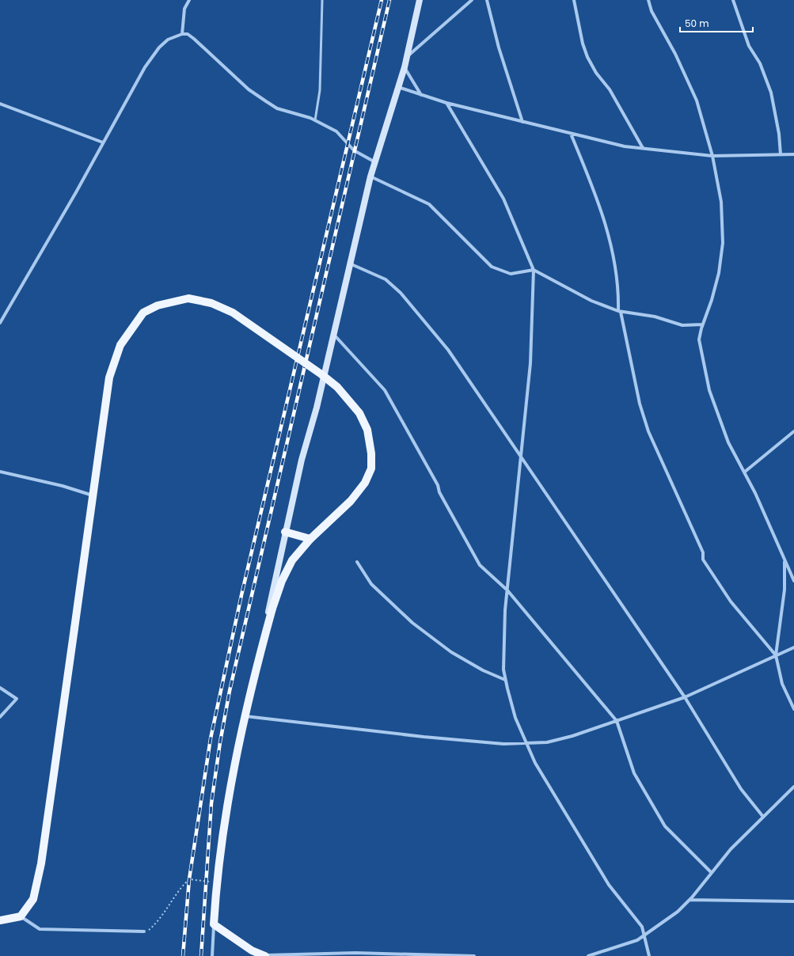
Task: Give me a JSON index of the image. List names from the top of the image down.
{
  "scale_bar": "50 m"
}
